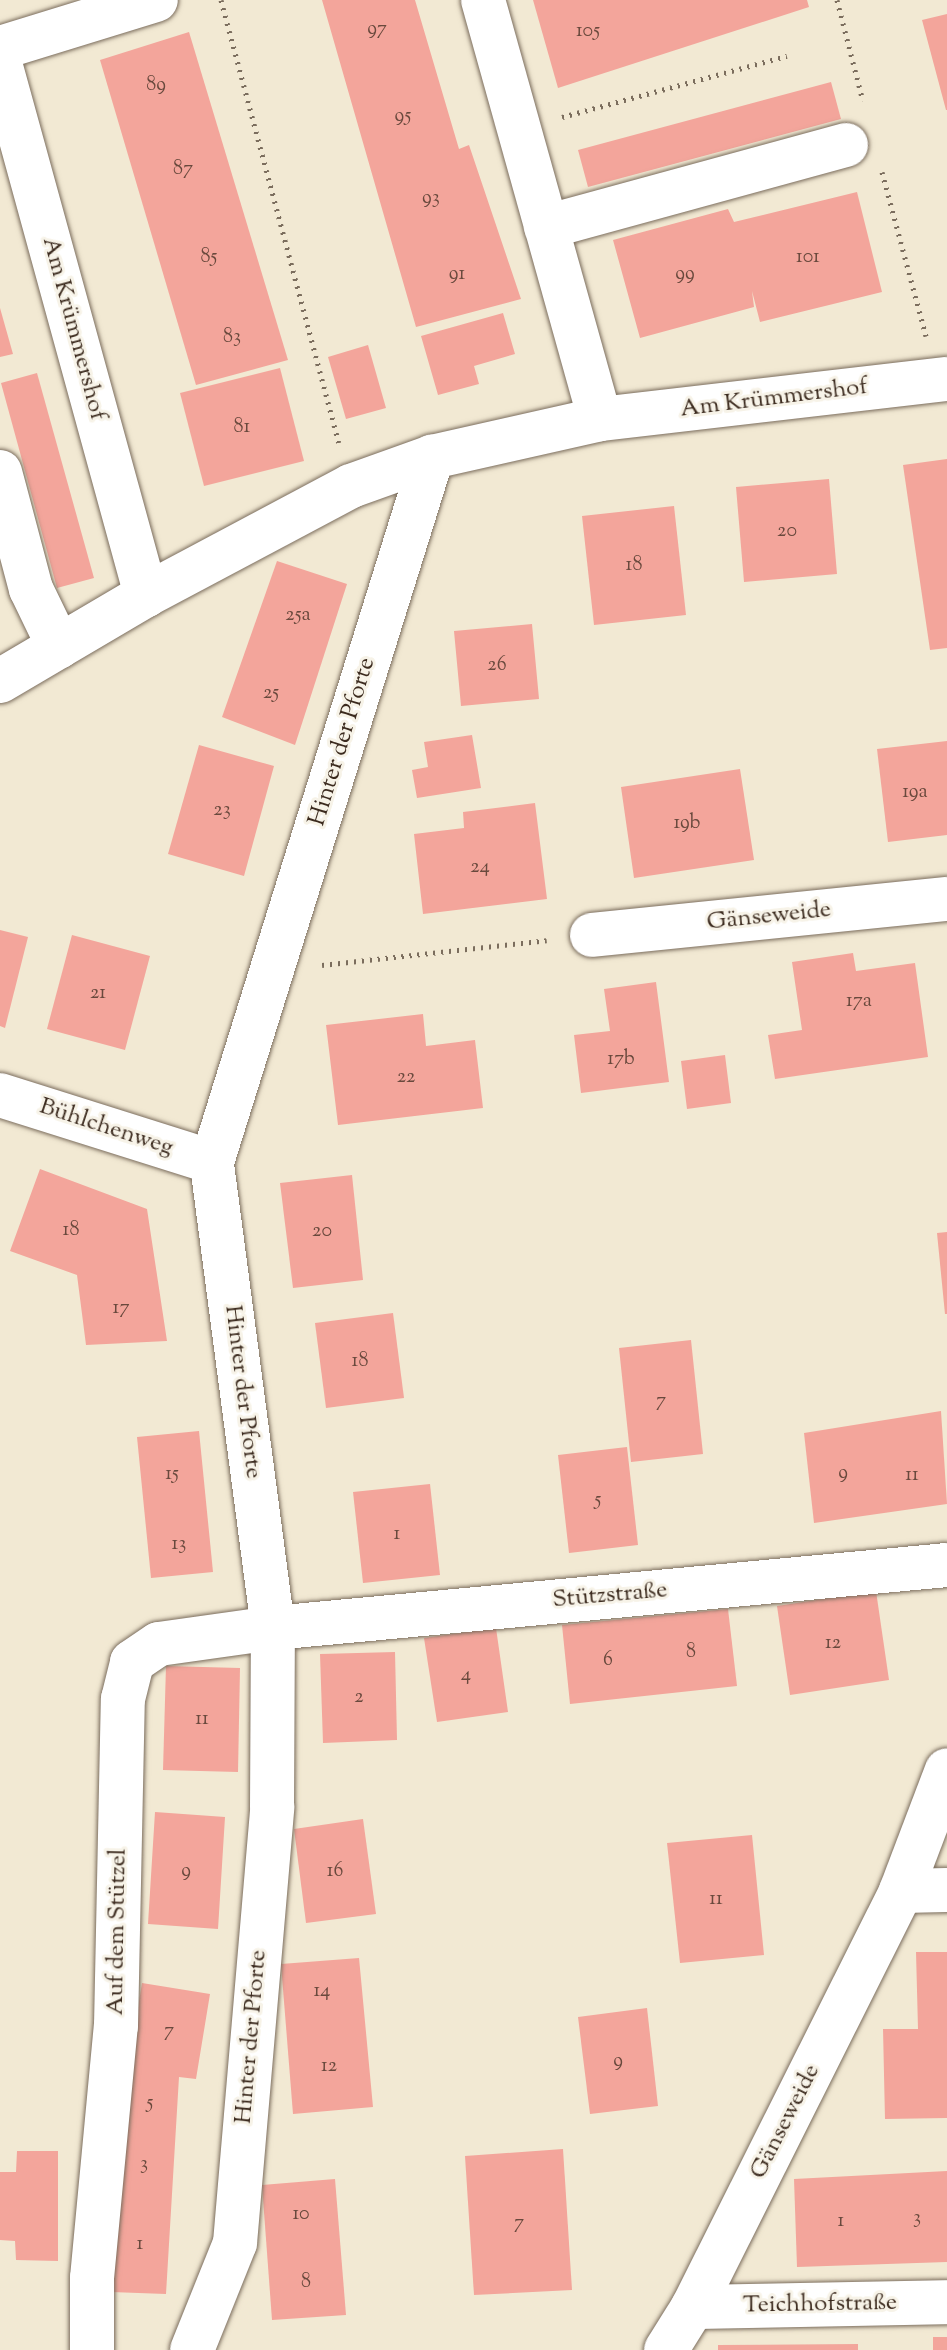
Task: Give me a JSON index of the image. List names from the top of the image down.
{
  "streets": {
    "street": [
      "Am Krümmershof",
      "Hinter der Pforte",
      "Gänseweide",
      "Bühlchenweg",
      "Stützstraße",
      "Auf dem Stützel",
      "Teichhofstraße"
    ]
  },
  "crossings": [
    ["Am Krümmershof", "Hinter der Pforte"],
    ["Hinter der Pforte", "Bühlchenweg"],
    ["Hinter der Pforte", "Stützstraße"],
    ["Hinter der Pforte", "Auf dem Stützel"],
    ["Gänseweide", "Teichhofstraße"],
    ["Stützstraße", "Auf dem Stützel"]
  ],
  "house_numbers": [
    "97",
    "105",
    "89",
    "95",
    "87",
    "93",
    "85",
    "101",
    "91",
    "99",
    "83",
    "81",
    "20",
    "18",
    "25a",
    "26",
    "25",
    "19a",
    "23",
    "19b",
    "24",
    "21",
    "17a",
    "17b",
    "22",
    "18",
    "20",
    "17",
    "18",
    "7",
    "9",
    "15",
    "11",
    "5",
    "1",
    "13",
    "12",
    "8",
    "6",
    "4",
    "2",
    "11",
    "9",
    "16",
    "11",
    "14",
    "7",
    "9",
    "12",
    "5",
    "3",
    "10",
    "3",
    "1",
    "7",
    "1",
    "8"
  ]
}
